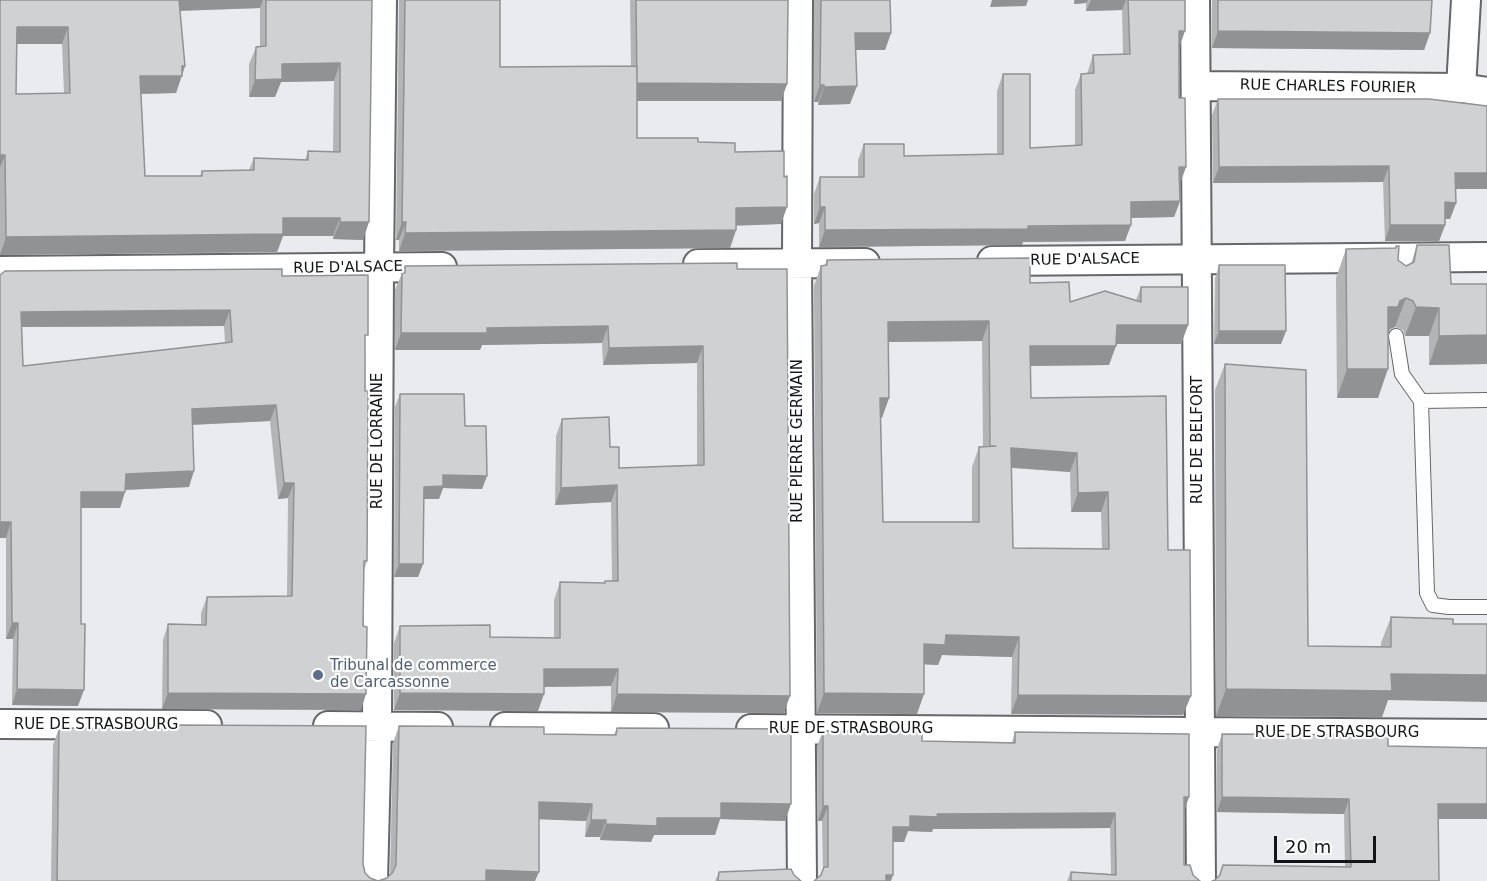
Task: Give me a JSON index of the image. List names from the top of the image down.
{
  "streets": {
    "street": [
      "RUE CHARLES FOURIER",
      "RUE D'ALSACE",
      "RUE DE BELFORT",
      "RUE DE LORRAINE",
      "RUE PIERRE GERMAIN",
      "RUE DE STRASBOURG"
    ]
  },
  "crossings": [
    ["RUE CHARLES FOURIER", "RUE DE BELFORT"],
    ["RUE D'ALSACE", "RUE DE BELFORT"],
    ["RUE D'ALSACE", "RUE DE LORRAINE"],
    ["RUE DE BELFORT", "RUE DE STRASBOURG"],
    ["RUE PIERRE GERMAIN", "RUE DE STRASBOURG"]
  ],
  "places": ["Tribunal de commerce de Carcassonne"],
  "scale_bar": "20 m"
}
